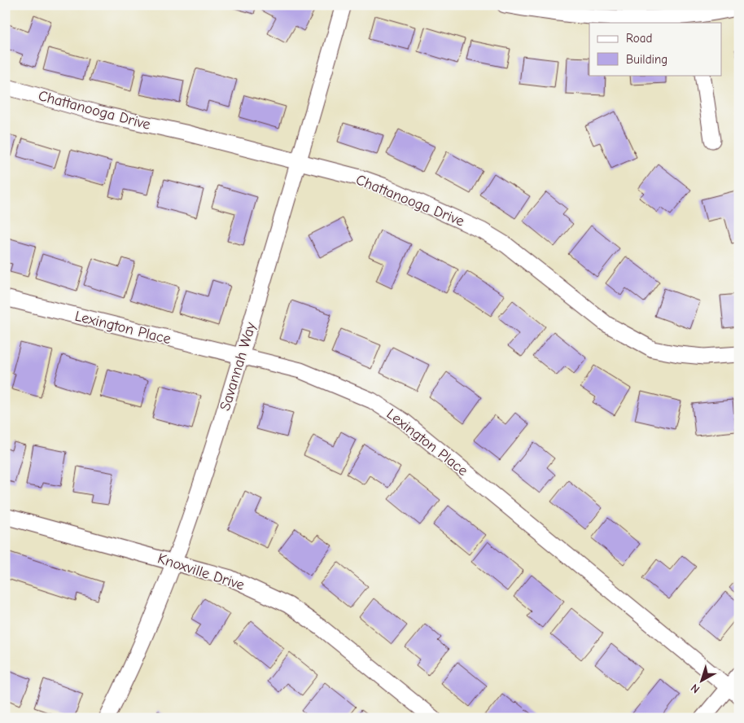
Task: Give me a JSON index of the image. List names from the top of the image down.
{
  "streets": {
    "street": [
      "Chattanooga Drive",
      "Lexington Place",
      "Savannah Way",
      "Knoxville Drive"
    ]
  },
  "crossings": [
    ["Chattanooga Drive", "Savannah Way"],
    ["Lexington Place", "Savannah Way"],
    ["Savannah Way", "Knoxville Drive"]
  ],
  "legend": ["Road", "Building"],
  "north": "bottom left"
}
